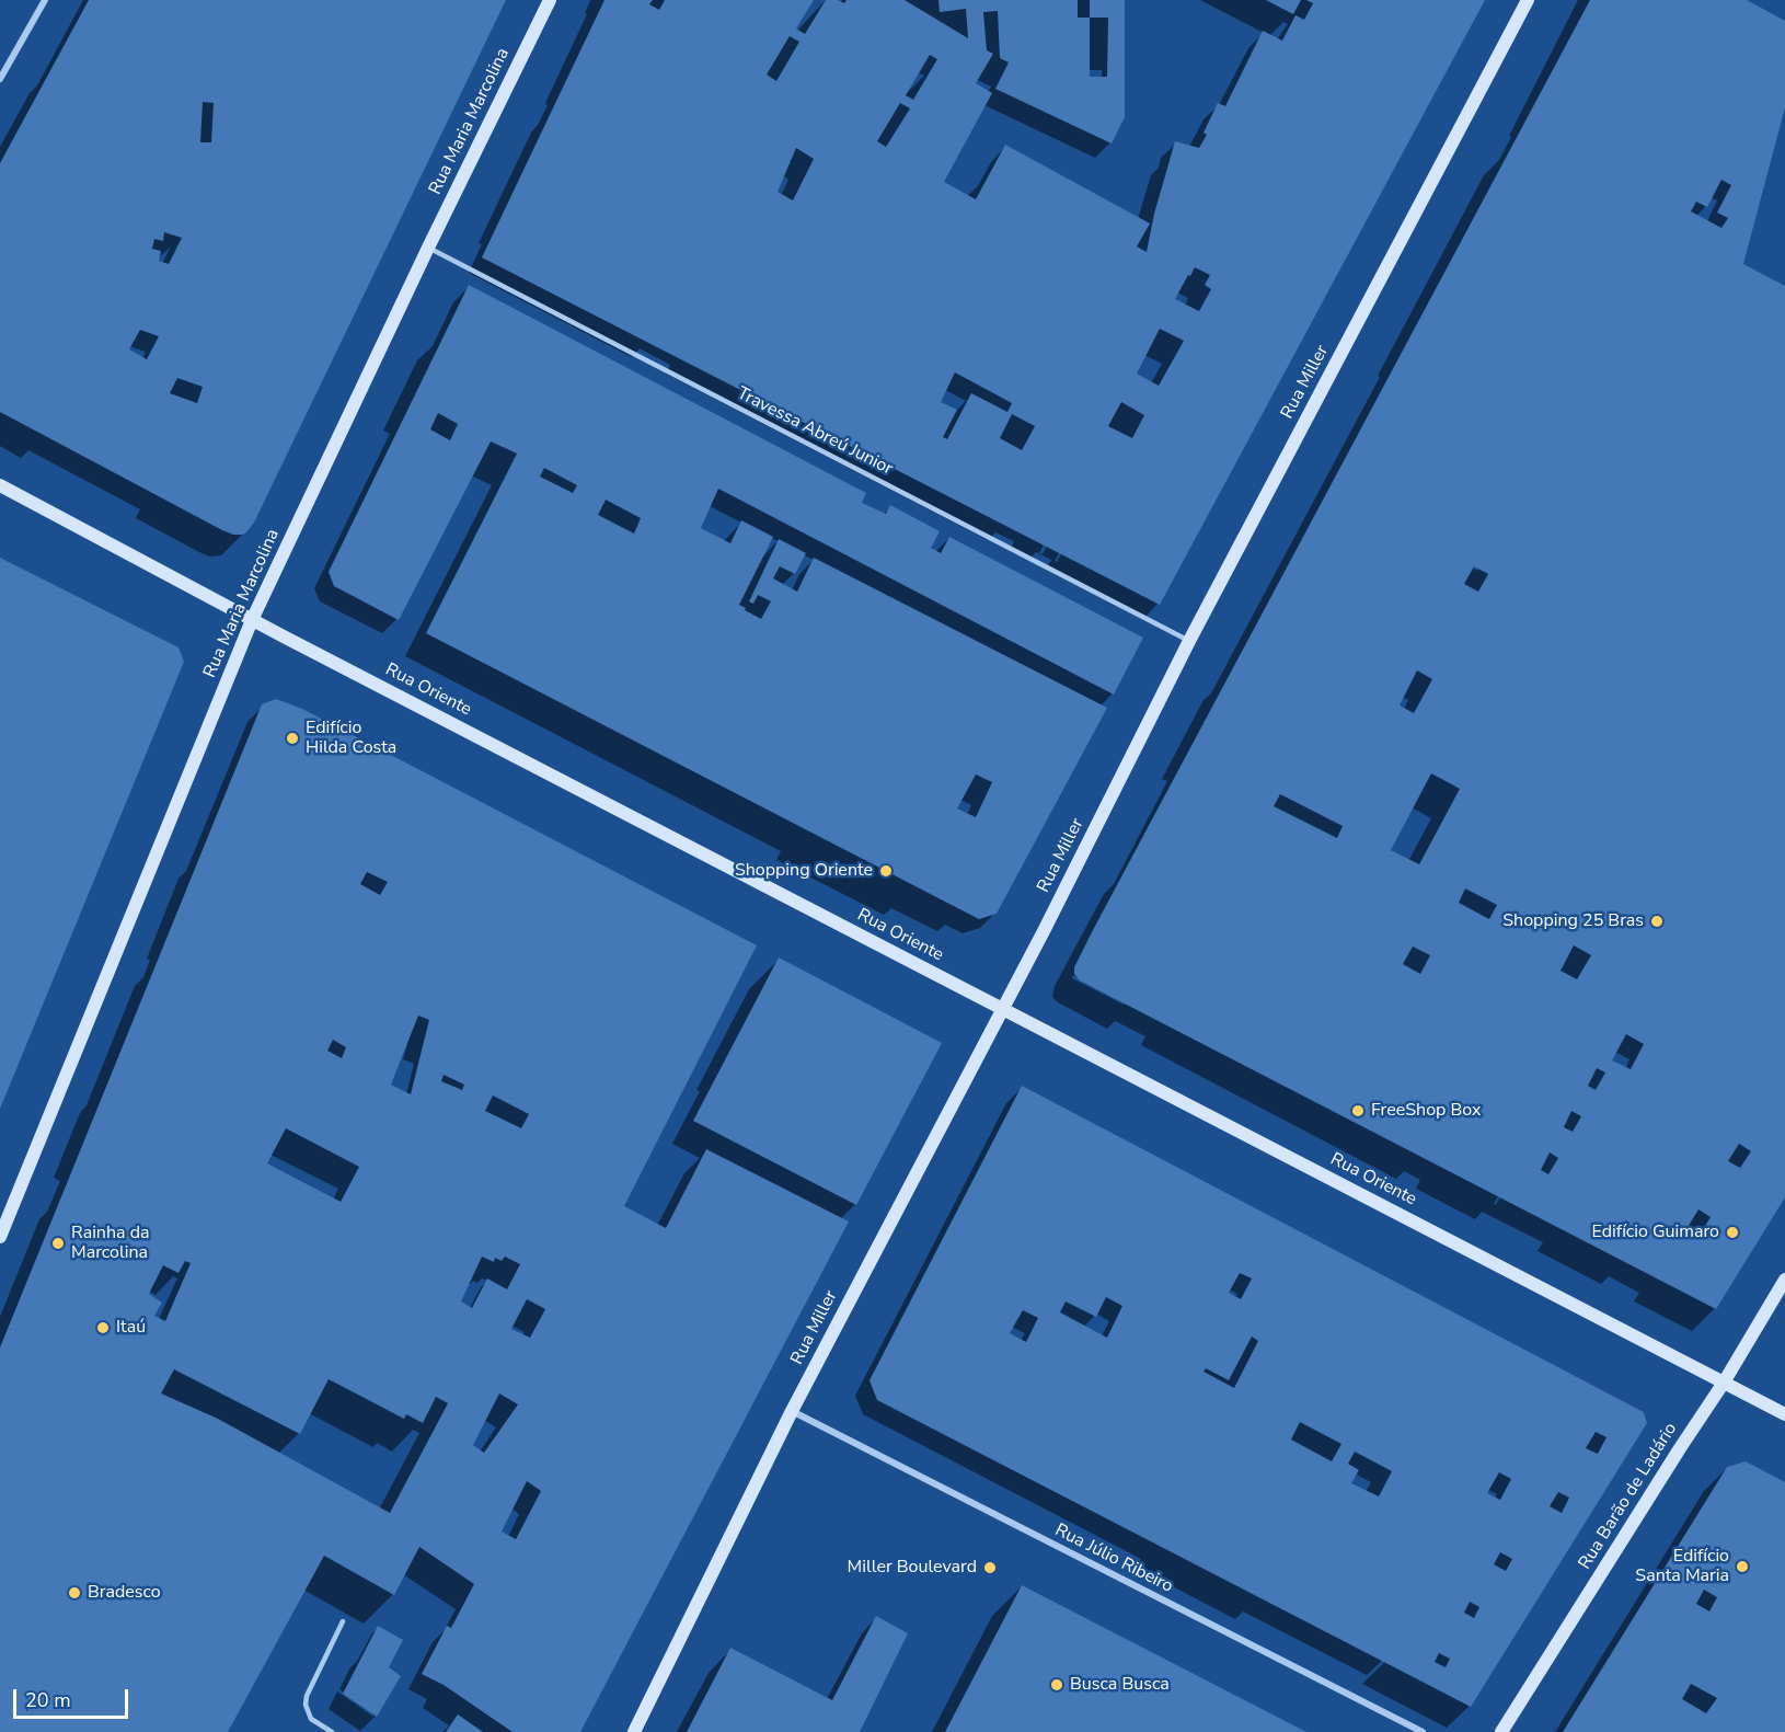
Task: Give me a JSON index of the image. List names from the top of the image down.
{
  "streets": {
    "main road": [
      "Rua Maria Marcolina",
      "Rua Miller",
      "Rua Oriente",
      "Rua Barão de Ladário"
    ],
    "street": ["Rua Júlio Ribeiro"],
    "lane": ["Travessa Abreú Junior"]
  },
  "crossings": [
    ["Rua Maria Marcolina", "Travessa Abreú Junior"],
    ["Rua Maria Marcolina", "Rua Oriente"],
    ["Rua Miller", "Travessa Abreú Junior"],
    ["Rua Miller", "Rua Oriente"],
    ["Rua Miller", "Rua Júlio Ribeiro"],
    ["Rua Oriente", "Rua Barão de Ladário"]
  ],
  "places": [
    "Edifício Hilda Costa",
    "Shopping Oriente",
    "Shopping 25 Bras",
    "FreeShop Box",
    "Edifício Guimaro",
    "Rainha da Marcolina",
    "Itaú",
    "Edifício Santa Maria",
    "Miller Boulevard",
    "Bradesco",
    "Busca Busca"
  ],
  "scale_bar": "20 m"
}
